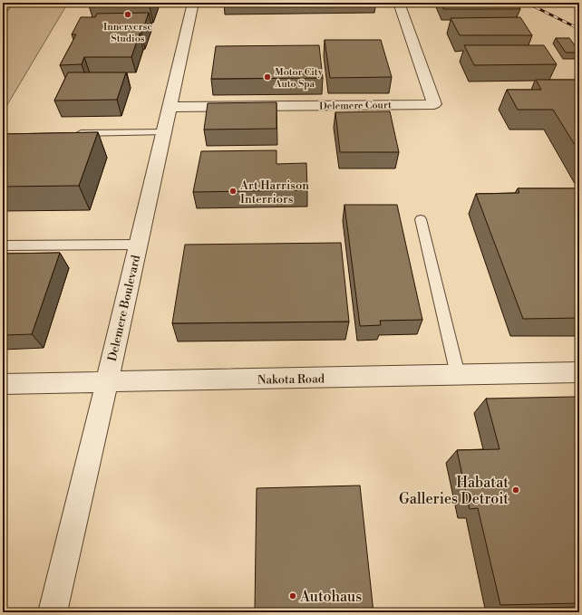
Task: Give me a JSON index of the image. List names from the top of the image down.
{
  "streets": {
    "street": ["Delemere Court", "Delemere Boulevard", "Nakota Road"]
  },
  "crossings": [
    ["Delemere Court", "Delemere Boulevard"],
    ["Delemere Boulevard", "Nakota Road"]
  ],
  "places": [
    "Innerverse Studios",
    "Motor City Auto Spa",
    "Art Harrison Interriors",
    "Habatat Galleries Detroit",
    "Autohaus"
  ]
}
